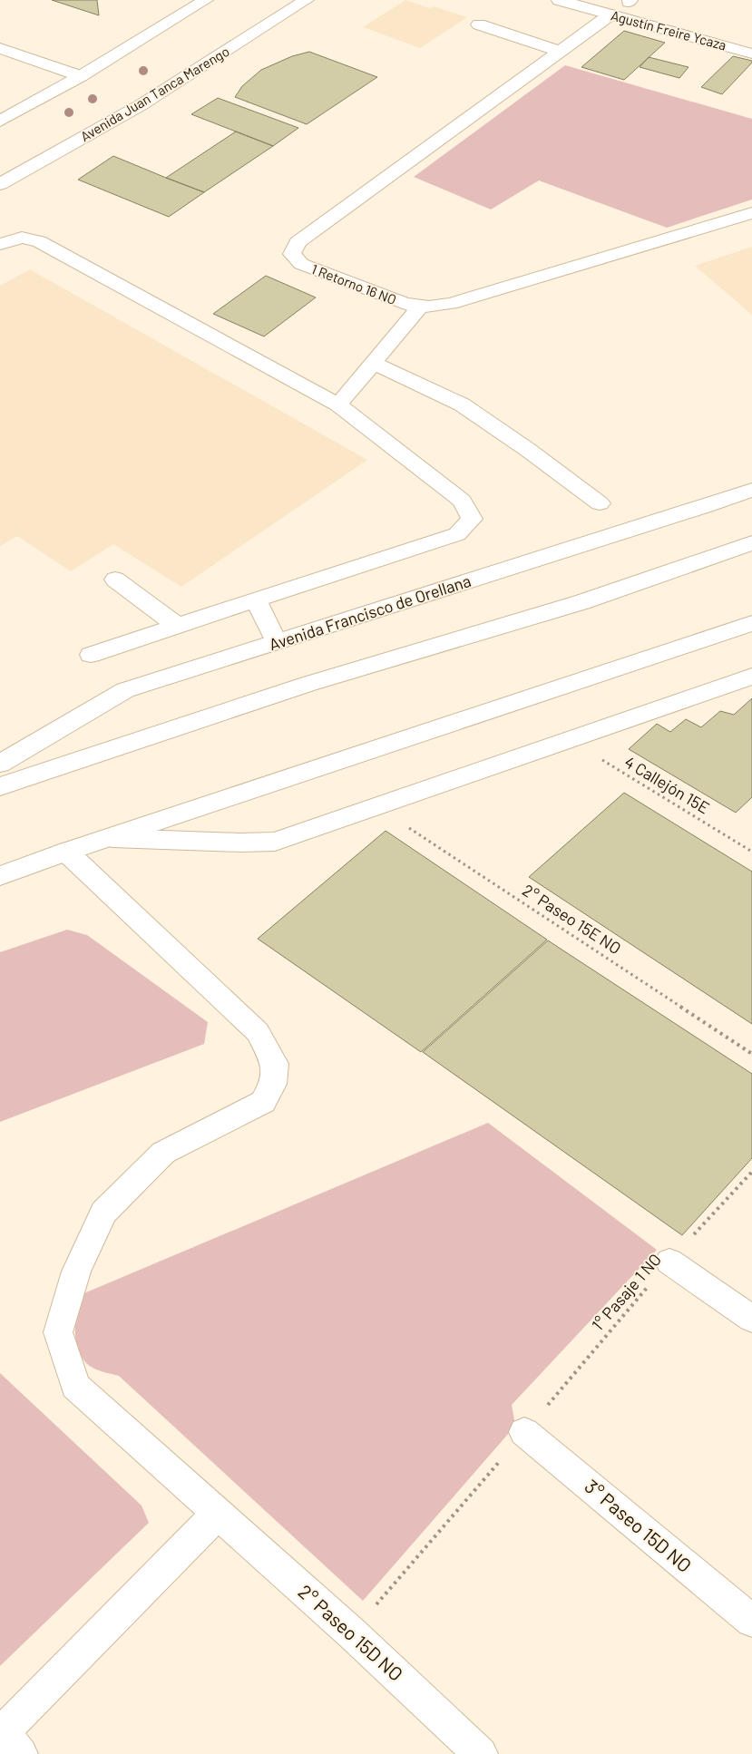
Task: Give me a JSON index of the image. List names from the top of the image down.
{
  "streets": {
    "main road": [
      "Agustín Freire Ycaza",
      "Avenida Juan Tanca Marengo",
      "1 Retorno 16 NO",
      "Avenida Francisco de Orellana",
      "3° Paseo 15D NO",
      "2° Paseo 15D NO"
    ],
    "path": ["4 Callejón 15E", "2° Paseo 15E NO", "1° Pasaje 1 NO"]
  },
  "crossings": [
    ["Agustín Freire Ycaza", "1 Retorno 16 NO"],
    ["1° Pasaje 1 NO", "3° Paseo 15D NO"],
    ["1° Pasaje 1 NO", "2° Paseo 15D NO"]
  ]
}
